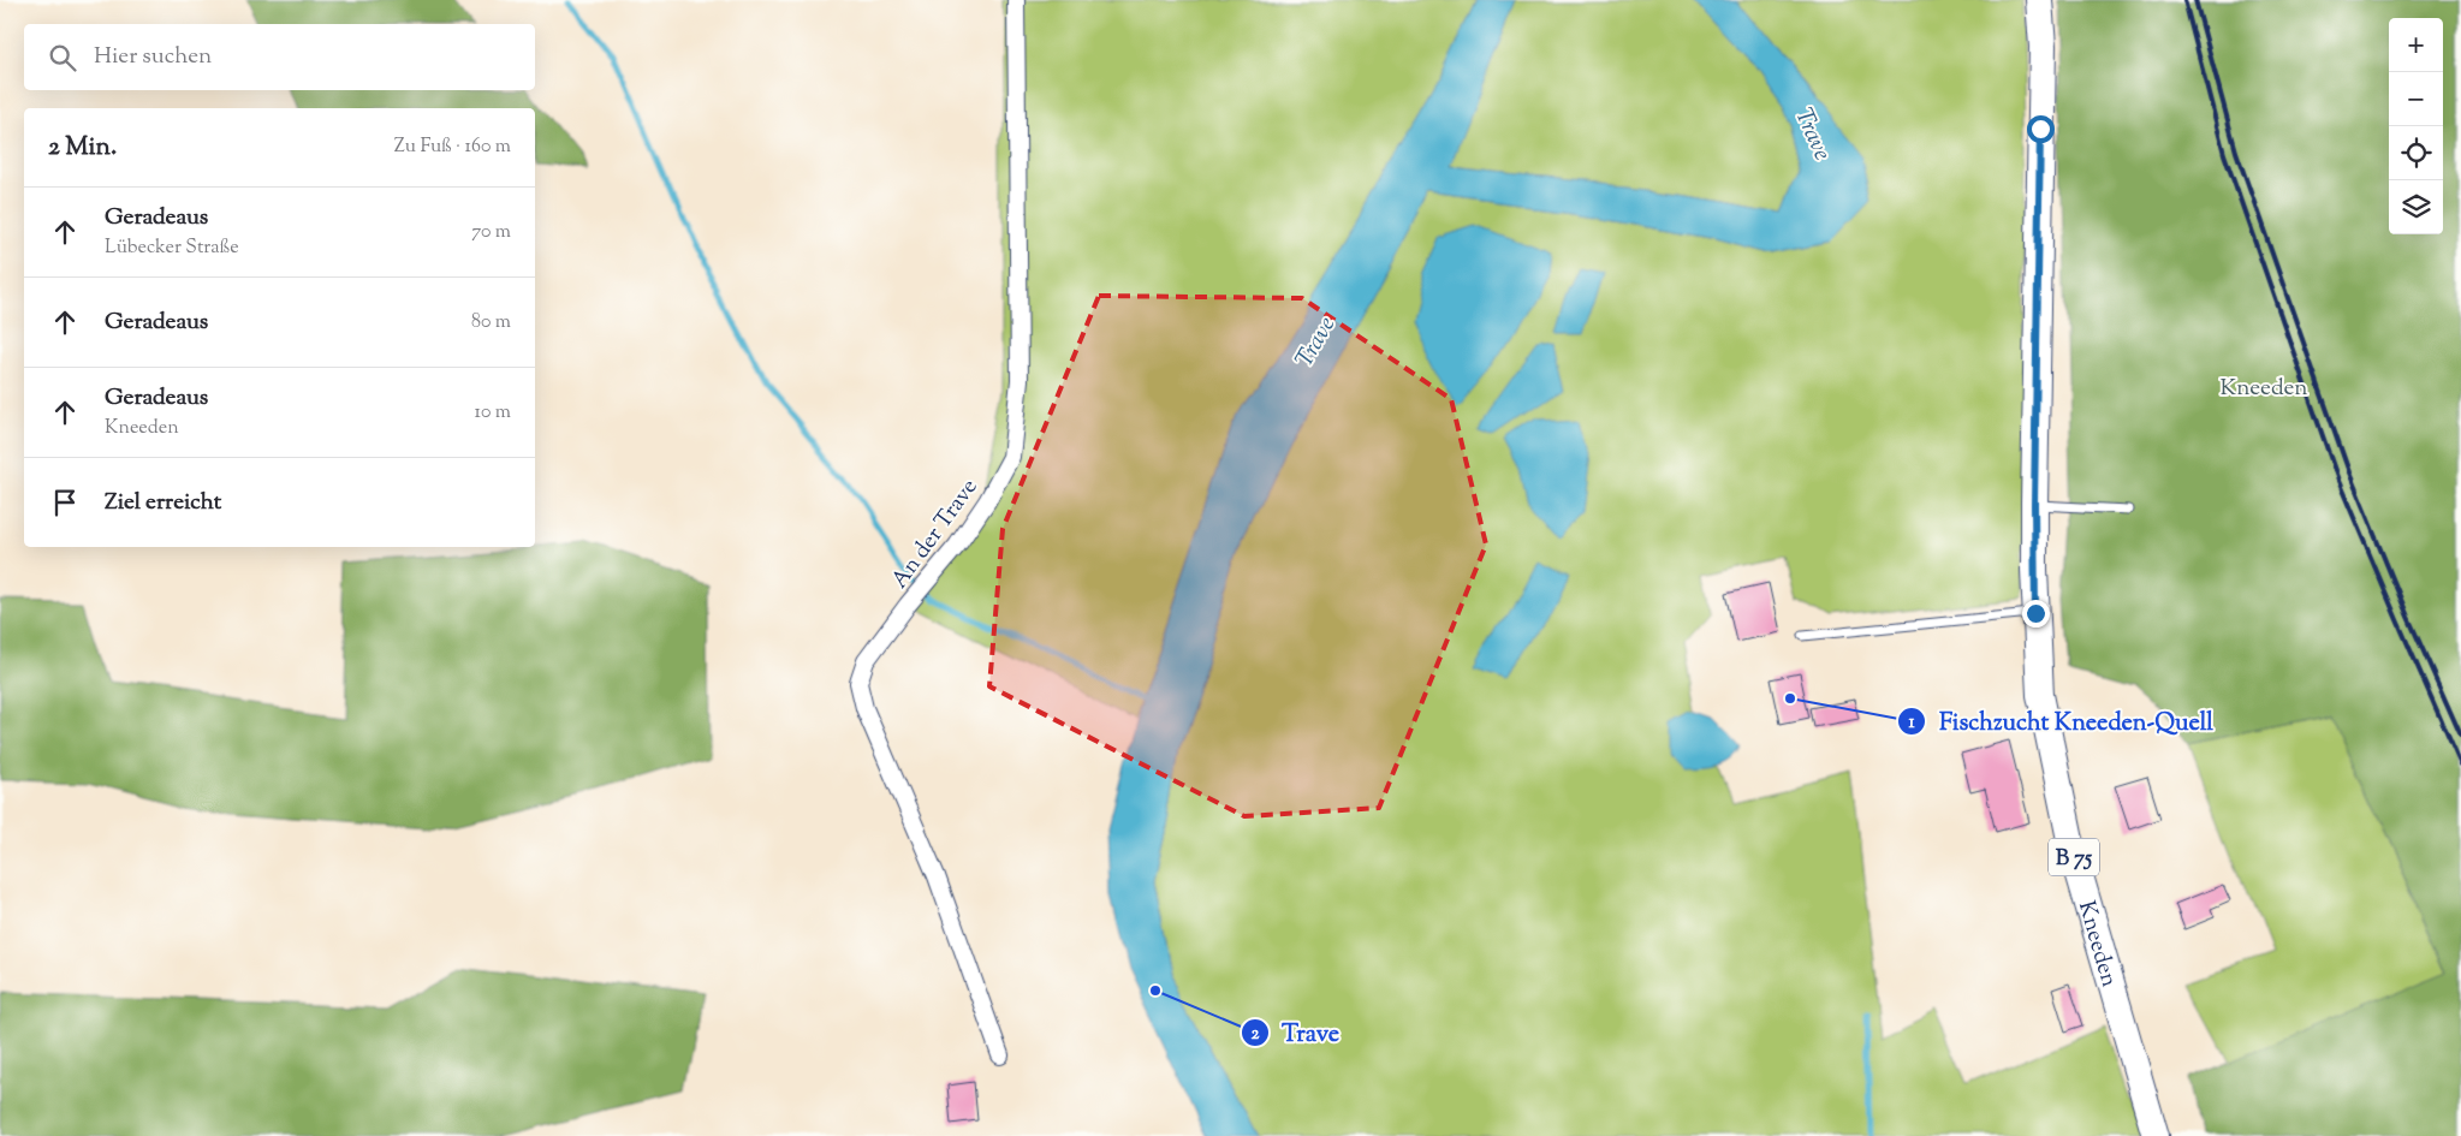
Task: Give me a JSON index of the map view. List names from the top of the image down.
{
  "streets": {
    "main road": ["B 75", "Kneeden"],
    "street": ["An der Trave"]
  },
  "crossings": [
    ["B 75", "Kneeden"]
  ],
  "water": ["Trave"],
  "parks": ["Kneeden"],
  "places": ["Fischzucht Kneeden-Quell", "Trave"],
  "page": {
    "map_buttons": ["+", "−"],
    "search": "Hier suchen",
    "heading": ["2 Min.", "Zu Fuß · 160 m"],
    "list": [
      ["Geradeaus", "Lübecker Straße", "70 m"],
      ["Geradeaus", "80 m"],
      ["Geradeaus", "Kneeden", "10 m"],
      "Ziel erreicht"
    ]
  }
}
